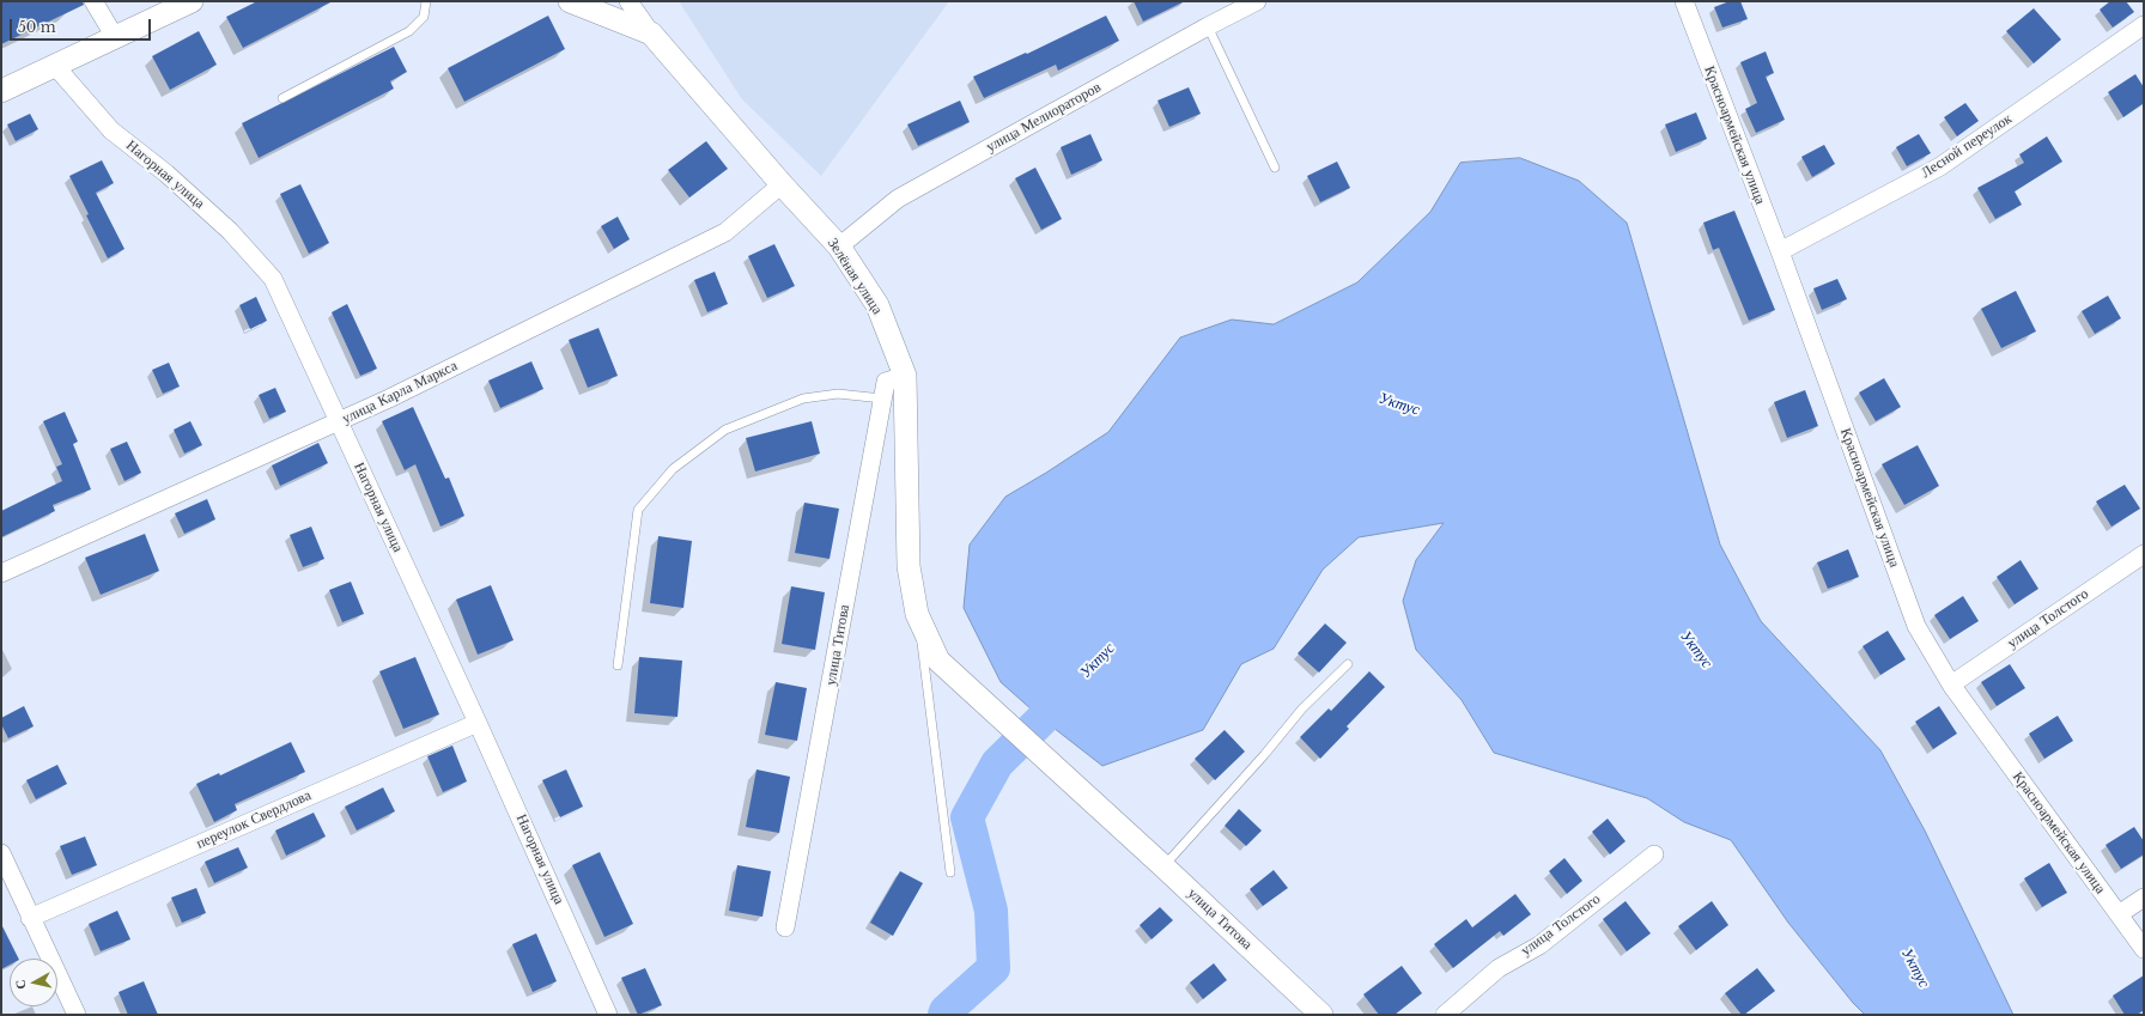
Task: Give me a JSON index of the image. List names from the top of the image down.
{
  "streets": {
    "street": [
      "улица Мелиораторов",
      "Красноармейская улица",
      "Лесной переулок",
      "Нагорная улица",
      "Зелёная улица",
      "улица Карла Маркса",
      "улица Толстого",
      "улица Титова",
      "переулок Свердлова"
    ]
  },
  "crossings": [
    ["улица Мелиораторов", "Зелёная улица"],
    ["Красноармейская улица", "Лесной переулок"],
    ["Красноармейская улица", "улица Толстого"],
    ["Нагорная улица", "улица Карла Маркса"],
    ["Нагорная улица", "переулок Свердлова"],
    ["Зелёная улица", "улица Карла Маркса"],
    ["Зелёная улица", "улица Титова"]
  ],
  "water": ["Уктус"],
  "scale_bar": "50 m",
  "north": "left"
}
